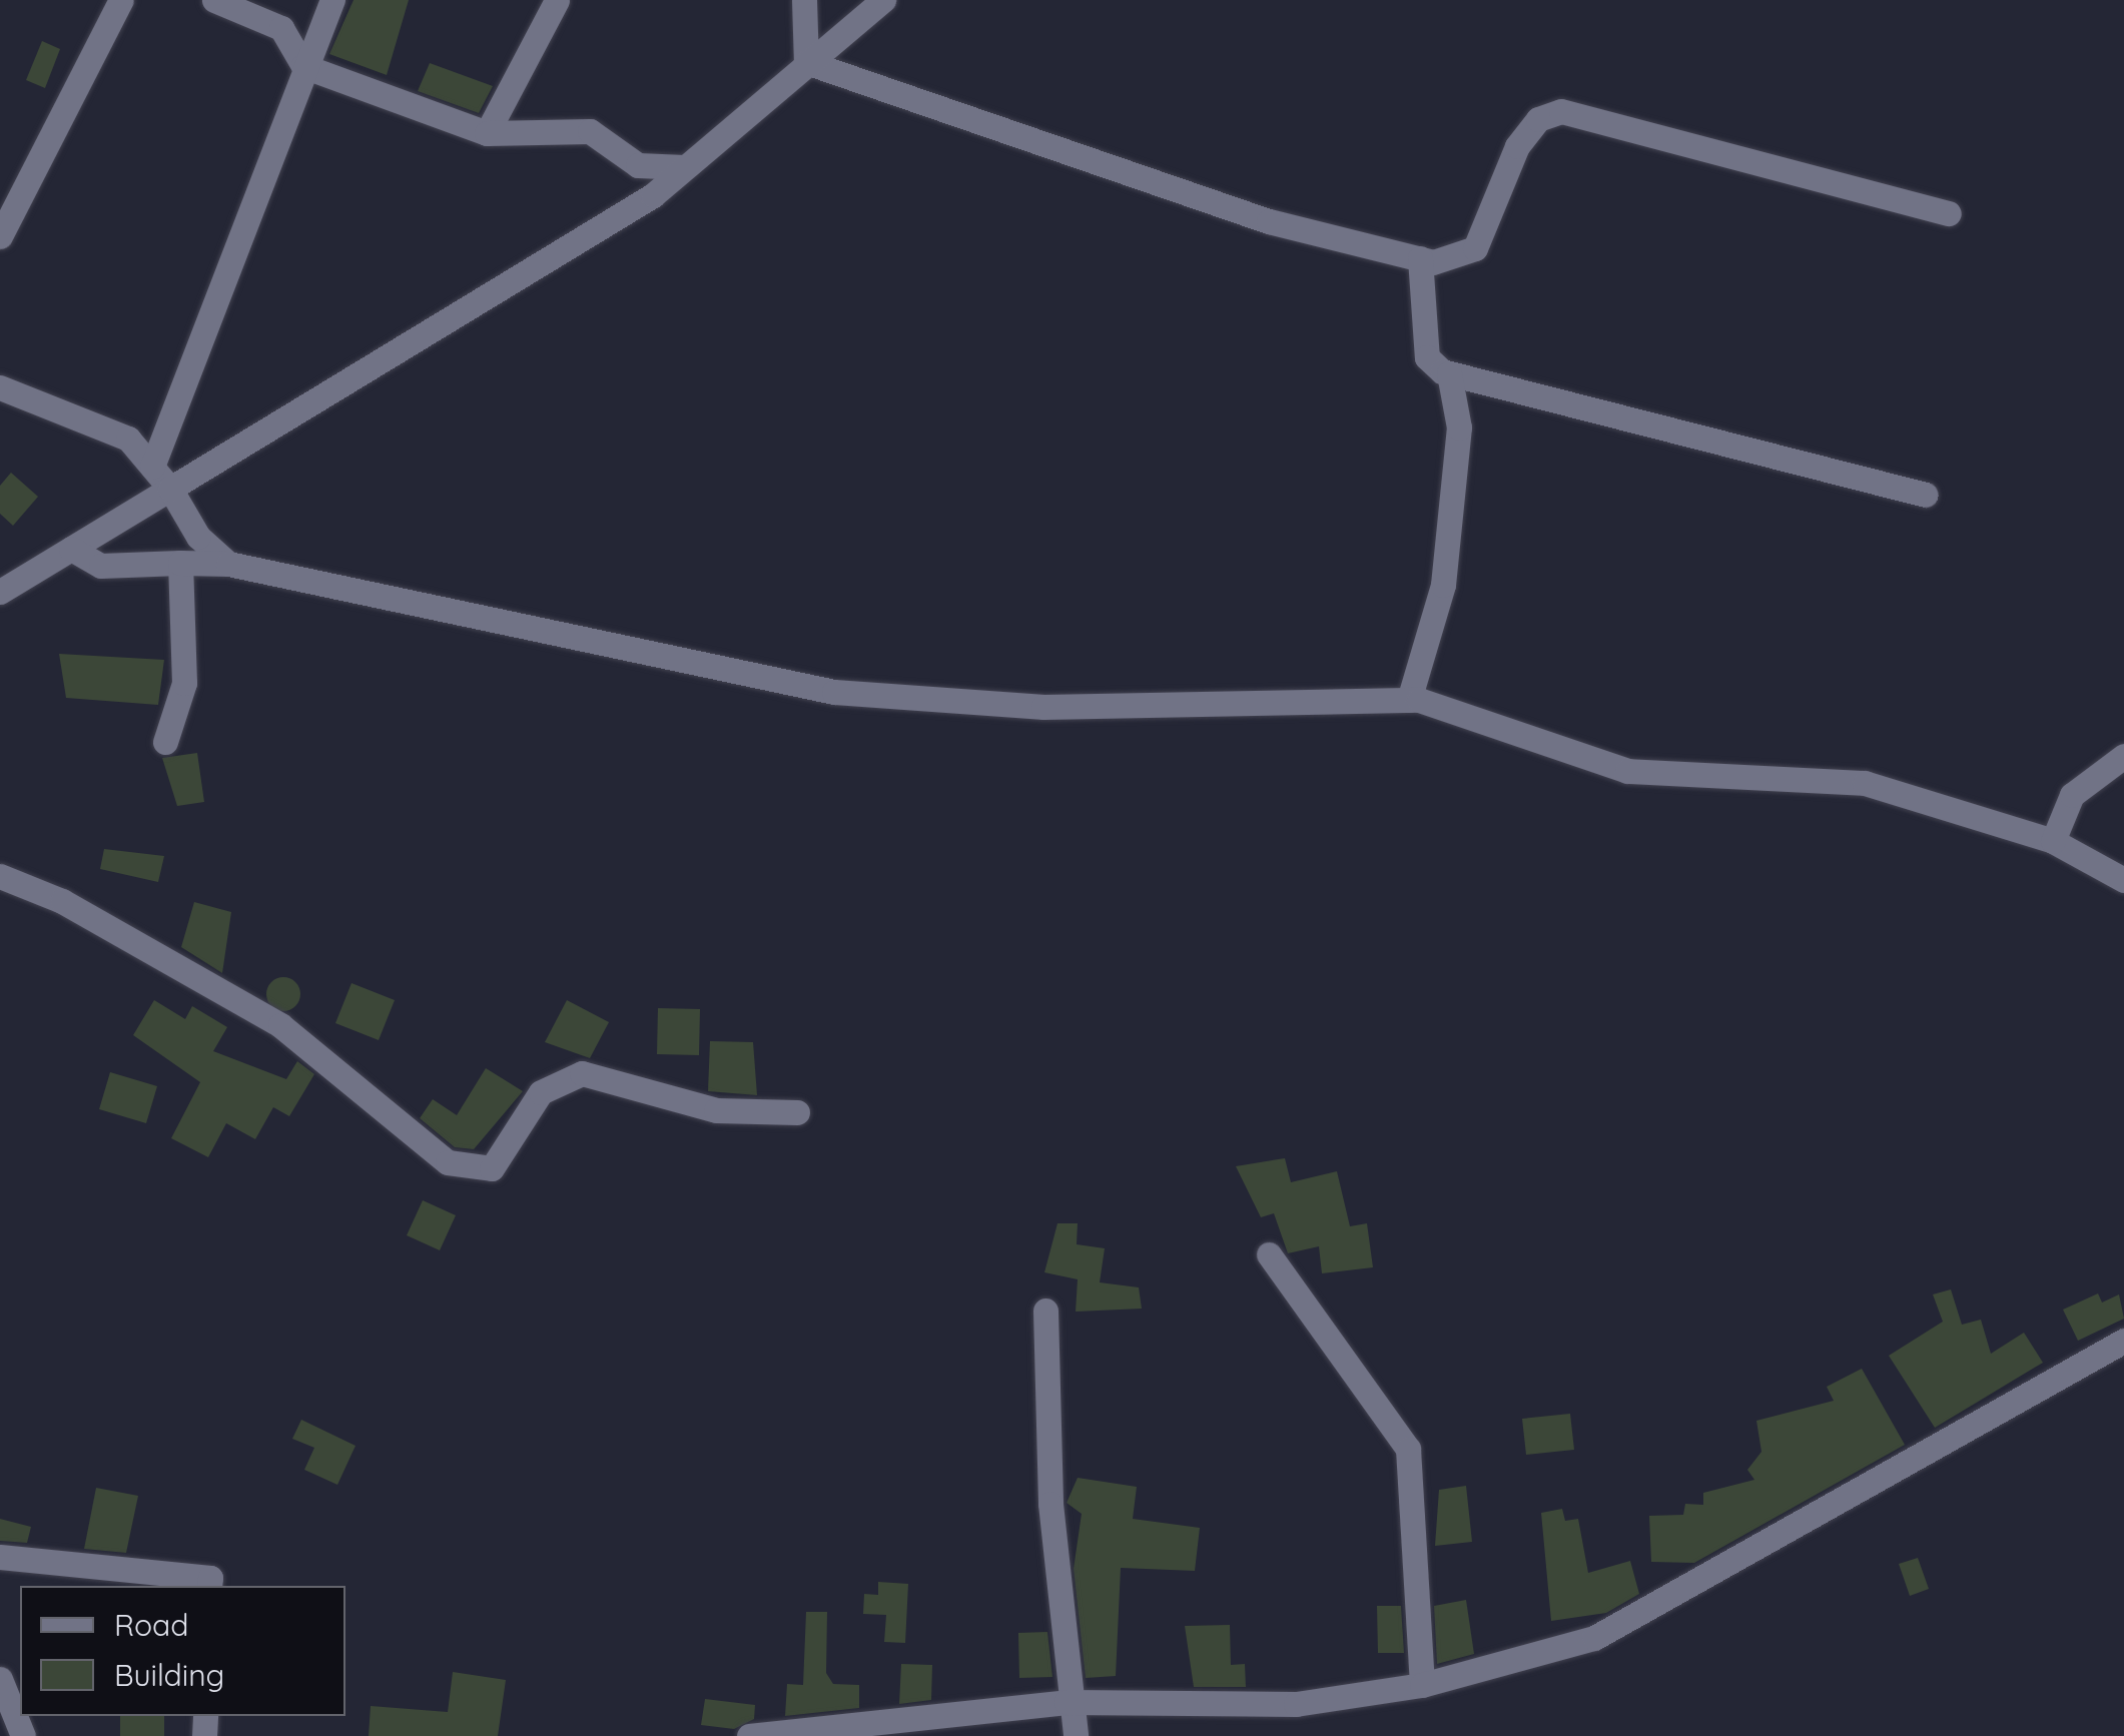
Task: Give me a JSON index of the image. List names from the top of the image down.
{
  "legend": ["Road", "Building"]
}
